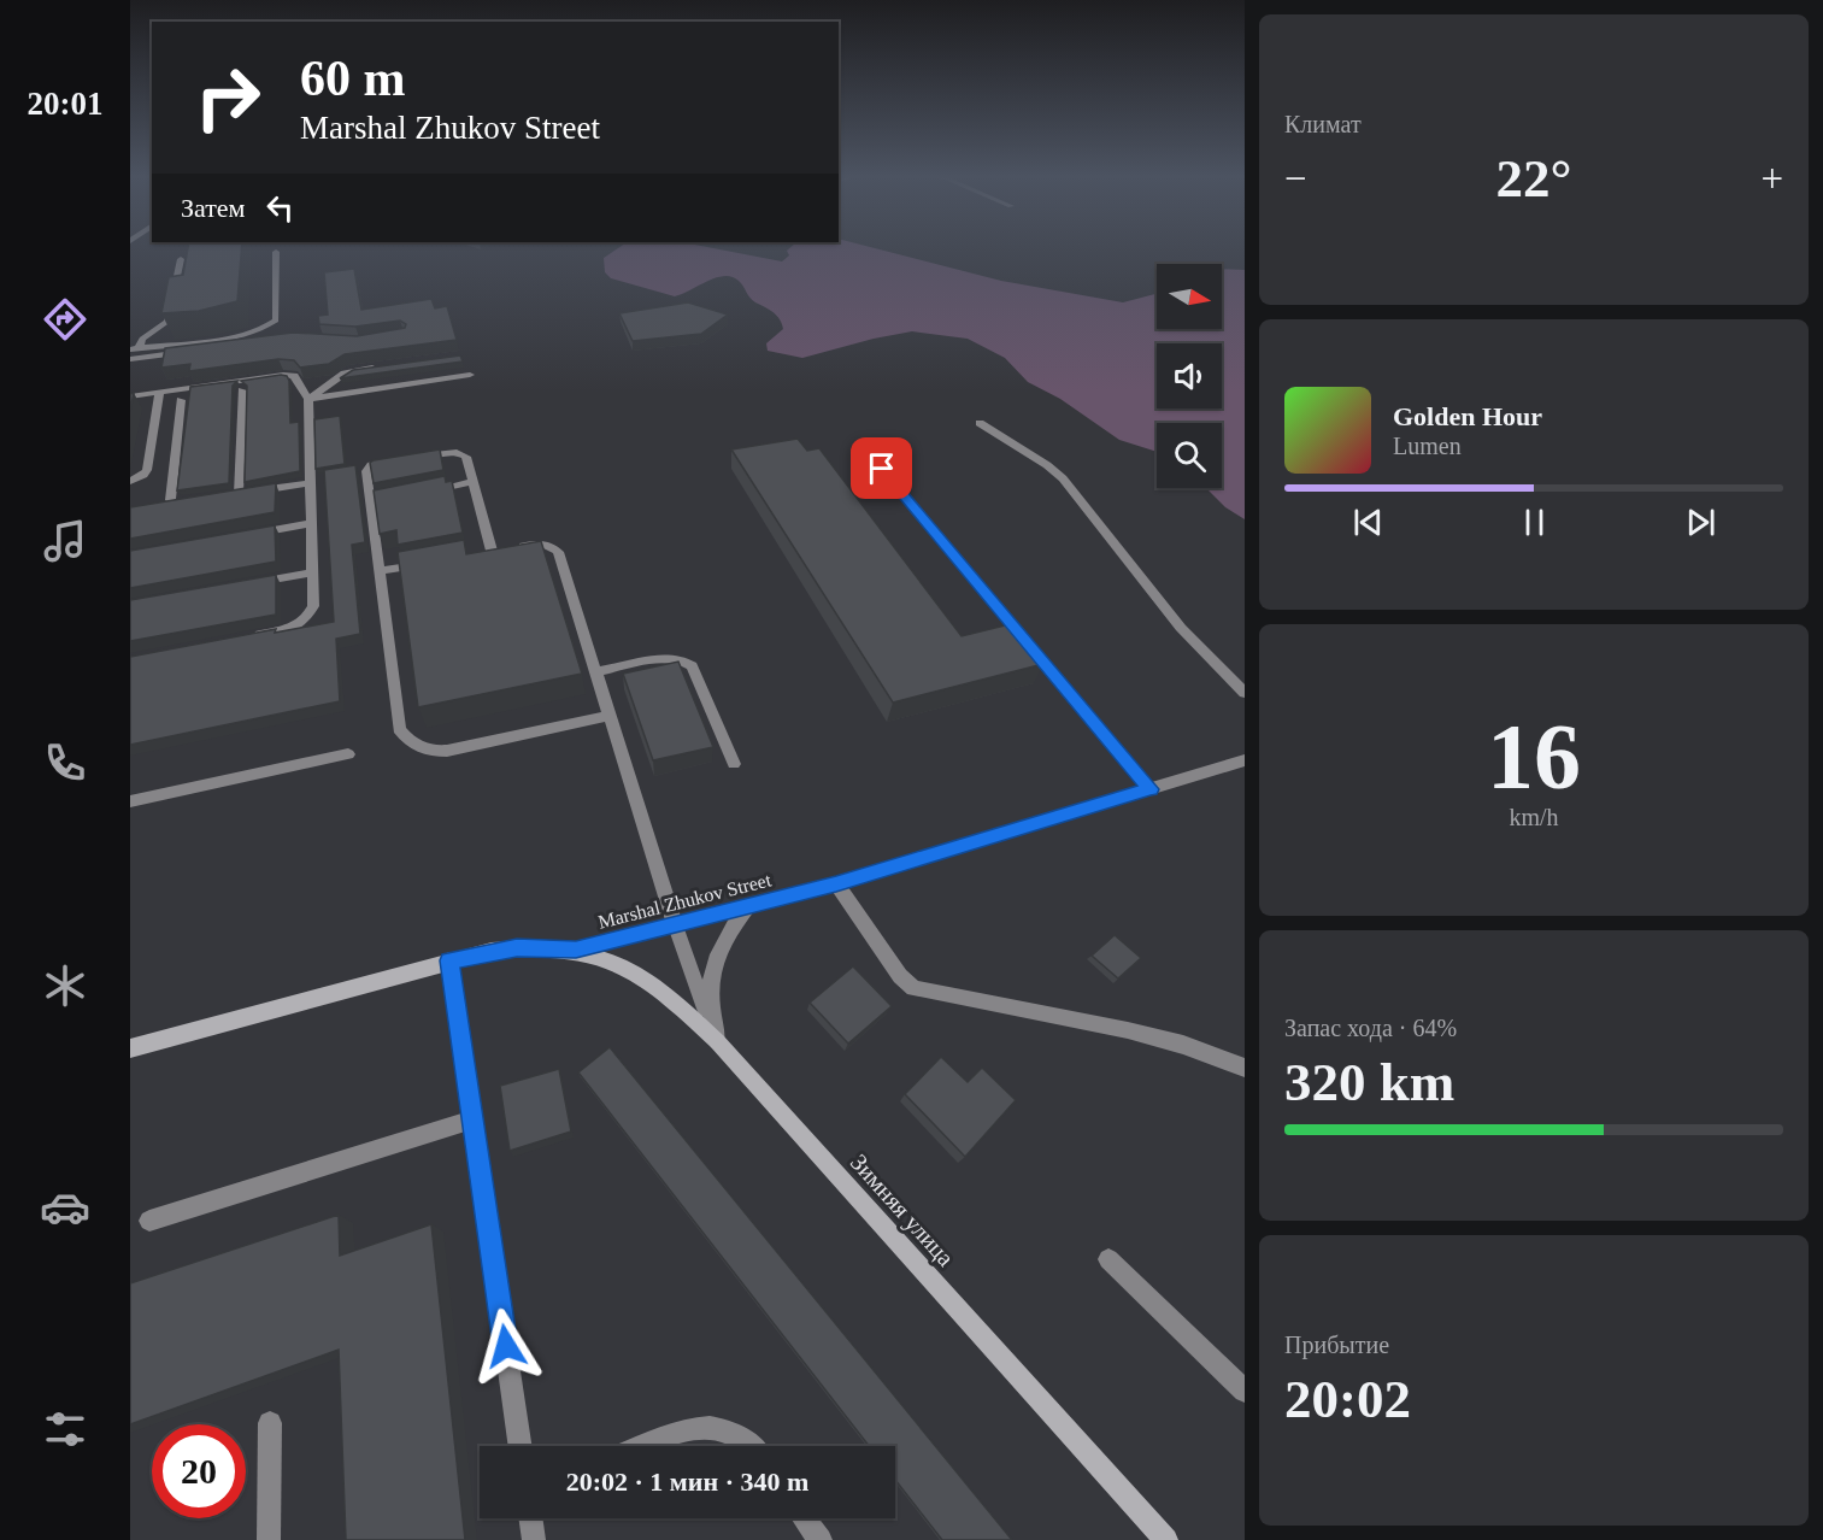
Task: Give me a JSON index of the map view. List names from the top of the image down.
{
  "streets": {
    "main road": ["Marshal Zhukov Street", "Зимняя улица"]
  },
  "crossings": [
    ["Marshal Zhukov Street", "Зимняя улица"]
  ],
  "north": "right",
  "page": {
    "tabs": "20:01",
    "tile": [
      "Климат",
      ["16", "km/h"],
      ["Запас хода · 64%", "320 km"],
      ["Прибытие", "20:02"]
    ],
    "turn": ["60 m", "Marshal Zhukov Street"],
    "heat": ["−", "22°", "+"],
    "then": "Затем",
    "song": ["Golden Hour", "Lumen"],
    "limit": "20",
    "trip": "20:02 · 1 мин · 340 m"
  }
}
